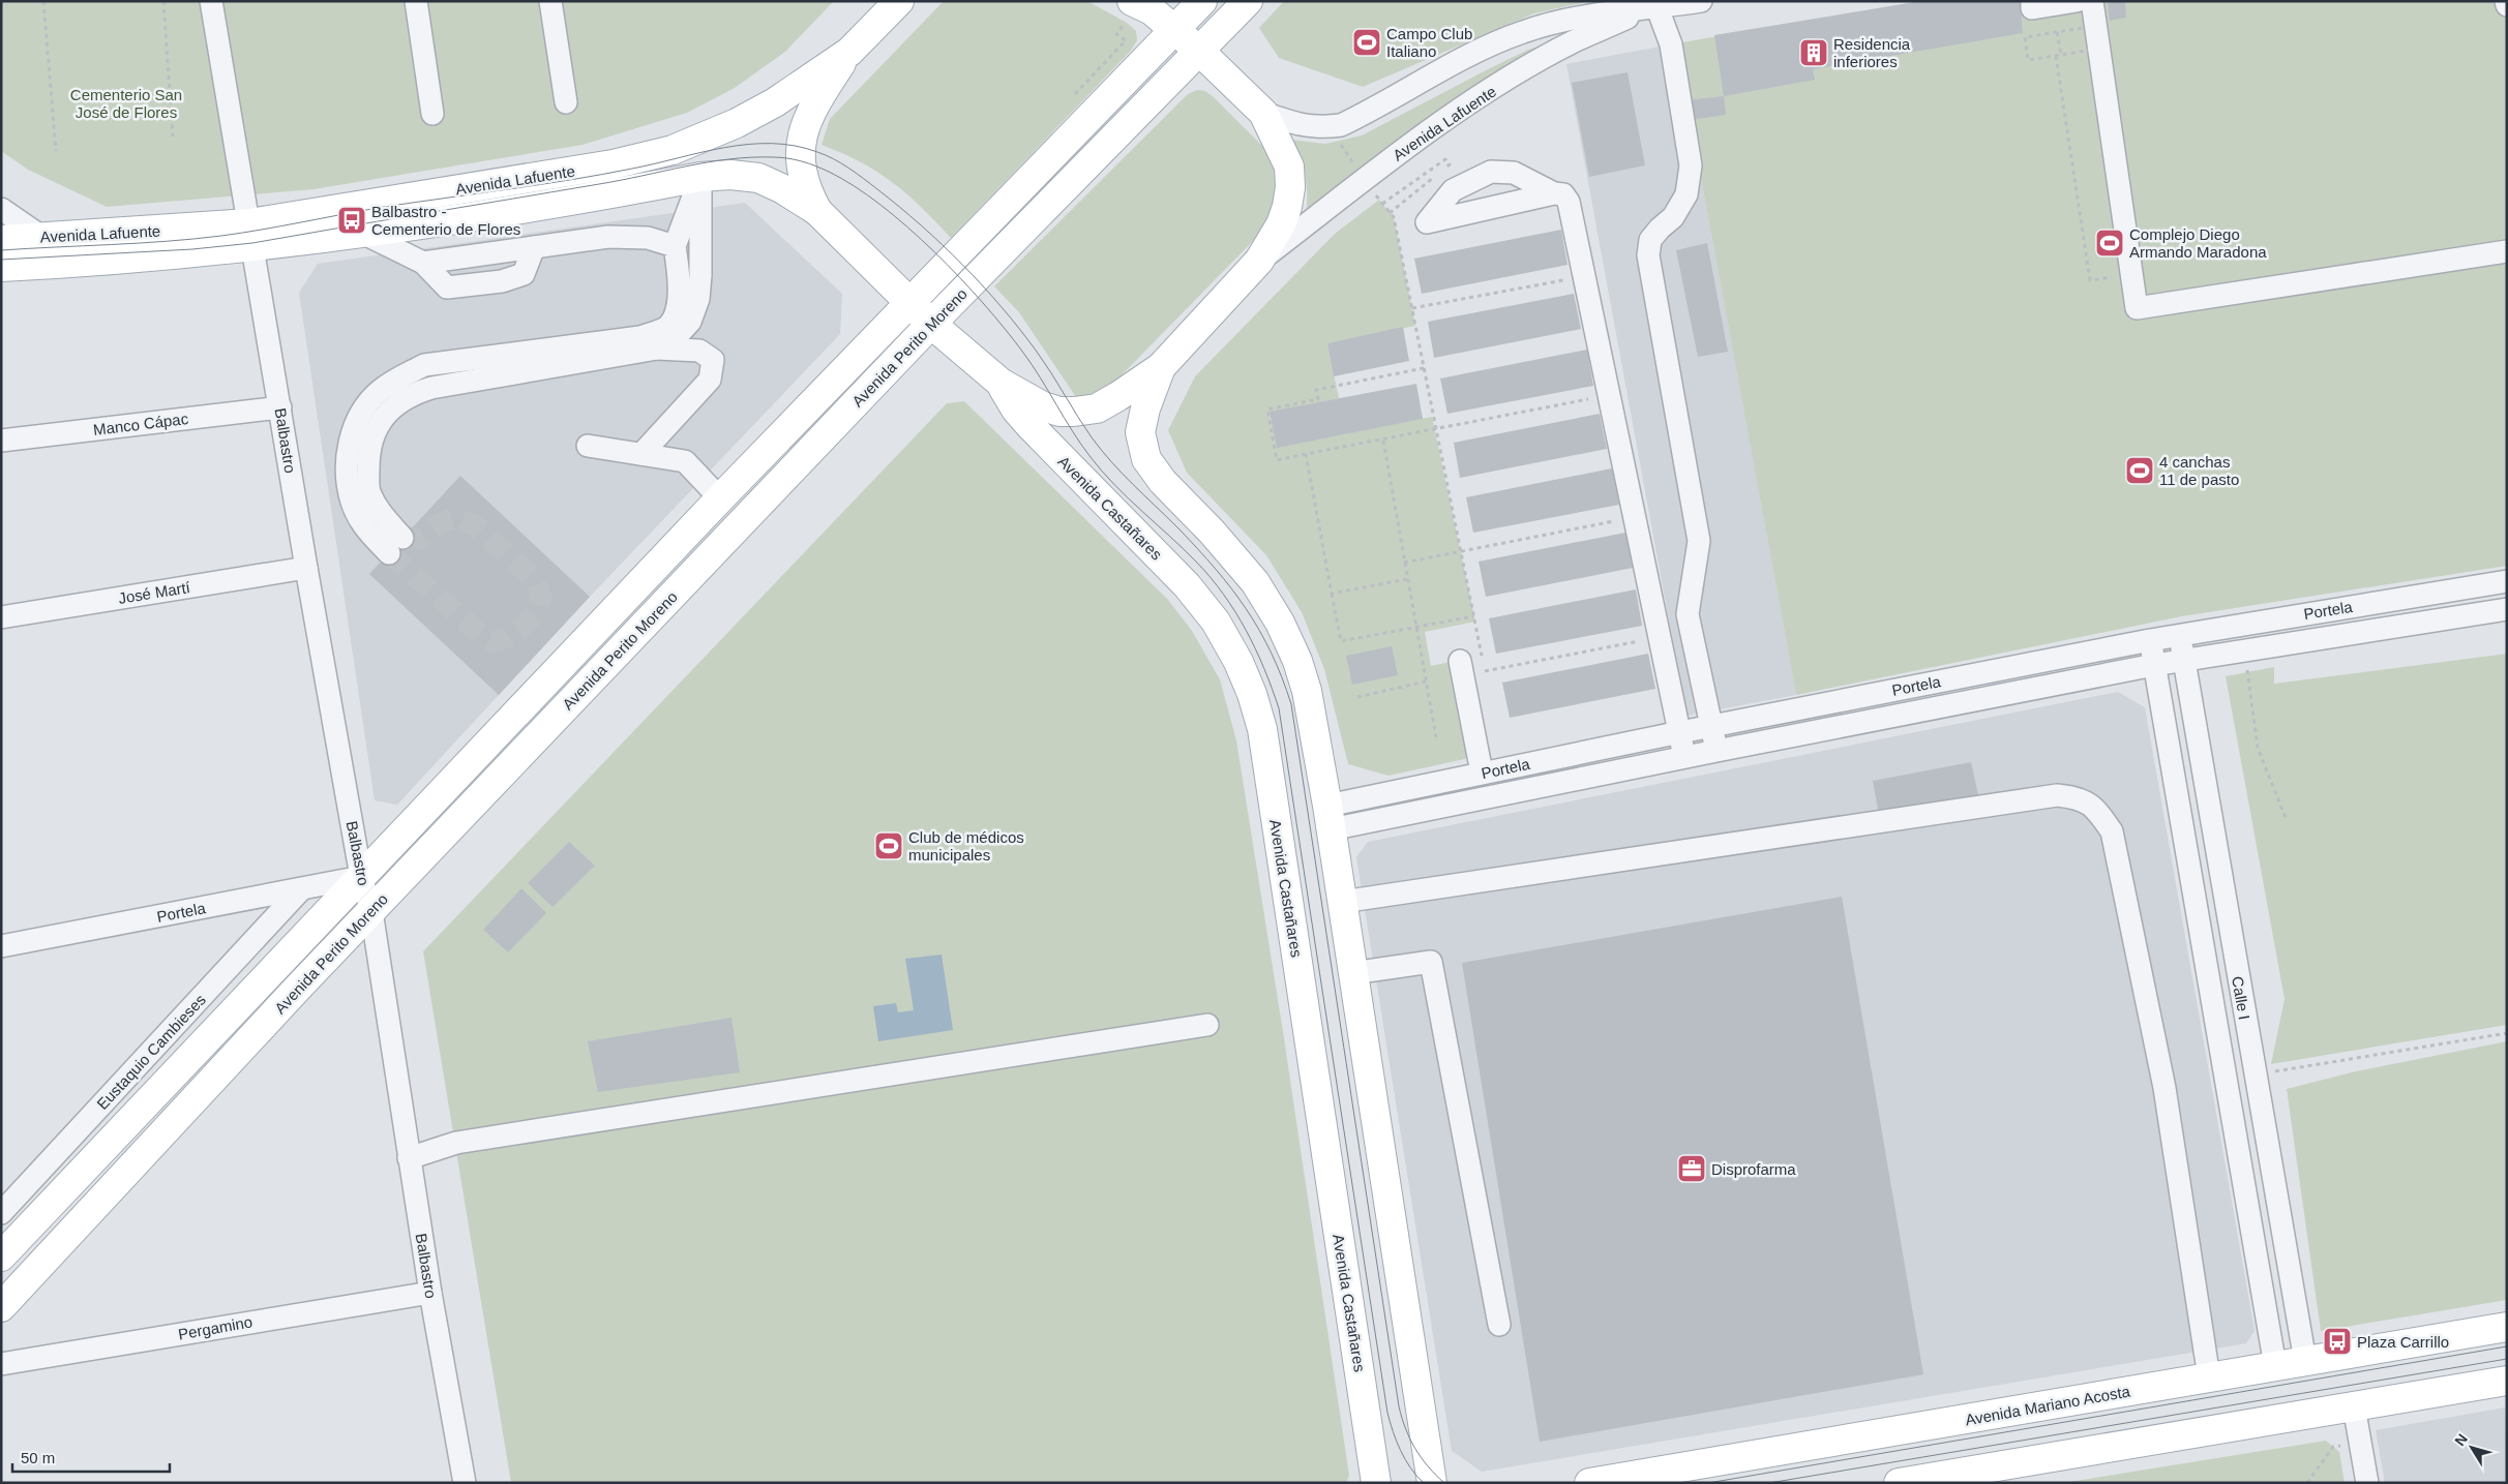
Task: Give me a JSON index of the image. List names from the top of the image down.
{
  "streets": {
    "main road": [
      "Avenida Lafuente",
      "Avenida Perito Moreno",
      "Avenida Castañares",
      "Avenida Mariano Acosta"
    ],
    "street": [
      "Manco Cápac",
      "Balbastro",
      "José Martí",
      "Portela",
      "Calle I",
      "Eustaquio Cambieses",
      "Pergamino"
    ]
  },
  "crossings": [
    ["Avenida Lafuente", "Avenida Perito Moreno"],
    ["Avenida Lafuente", "Balbastro"],
    ["Avenida Lafuente", "Avenida Castañares"],
    ["Avenida Perito Moreno", "Balbastro"],
    ["Avenida Perito Moreno", "Portela"],
    ["Manco Cápac", "Balbastro"],
    ["Balbastro", "José Martí"],
    ["Balbastro", "Portela"],
    ["Balbastro", "Pergamino"],
    ["Portela", "Calle I"],
    ["Portela", "Eustaquio Cambieses"],
    ["Calle I", "Avenida Mariano Acosta"]
  ],
  "parks": ["Cementerio San José de Flores"],
  "places": {
    "sports": [
      "Campo Club Italiano",
      "Complejo Diego Armando Maradona",
      "4 canchas 11 de pasto",
      "Club de médicos municipales"
    ],
    "building": ["Residencia inferiores"],
    "bus stop": ["Balbastro - Cementerio de Flores", "Plaza Carrillo"],
    "office": ["Disprofarma"]
  },
  "scale_bar": "50 m",
  "north": "top left"
}
